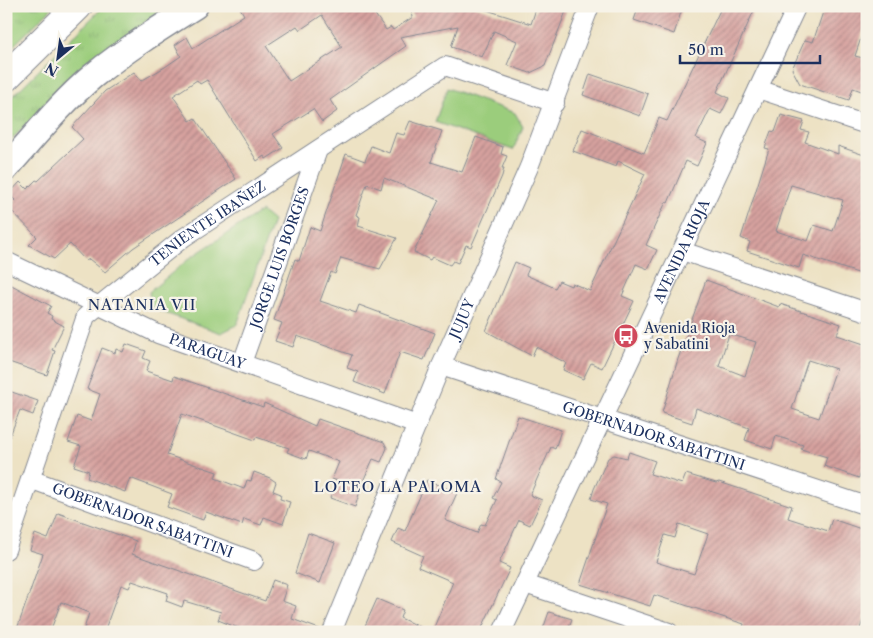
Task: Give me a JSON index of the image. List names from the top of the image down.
{
  "streets": {
    "street": [
      "TENIENTE IBAÑEZ",
      "AVENIDA RIOJA",
      "JORGE LUIS BORGES",
      "JUJUY",
      "PARAGUAY",
      "GOBERNADOR SABATTINI"
    ]
  },
  "crossings": [
    ["TENIENTE IBAÑEZ", "JORGE LUIS BORGES"],
    ["TENIENTE IBAÑEZ", "JUJUY"],
    ["TENIENTE IBAÑEZ", "PARAGUAY"],
    ["TENIENTE IBAÑEZ", "GOBERNADOR SABATTINI"],
    ["AVENIDA RIOJA", "GOBERNADOR SABATTINI"],
    ["JORGE LUIS BORGES", "PARAGUAY"],
    ["JUJUY", "PARAGUAY"],
    ["JUJUY", "GOBERNADOR SABATTINI"]
  ],
  "districts": ["NATANIA VII", "LOTEO LA PALOMA"],
  "places": {
    "bus stop": ["Avenida Rioja y Sabatini"]
  },
  "scale_bar": "50 m",
  "north": "bottom left"
}
